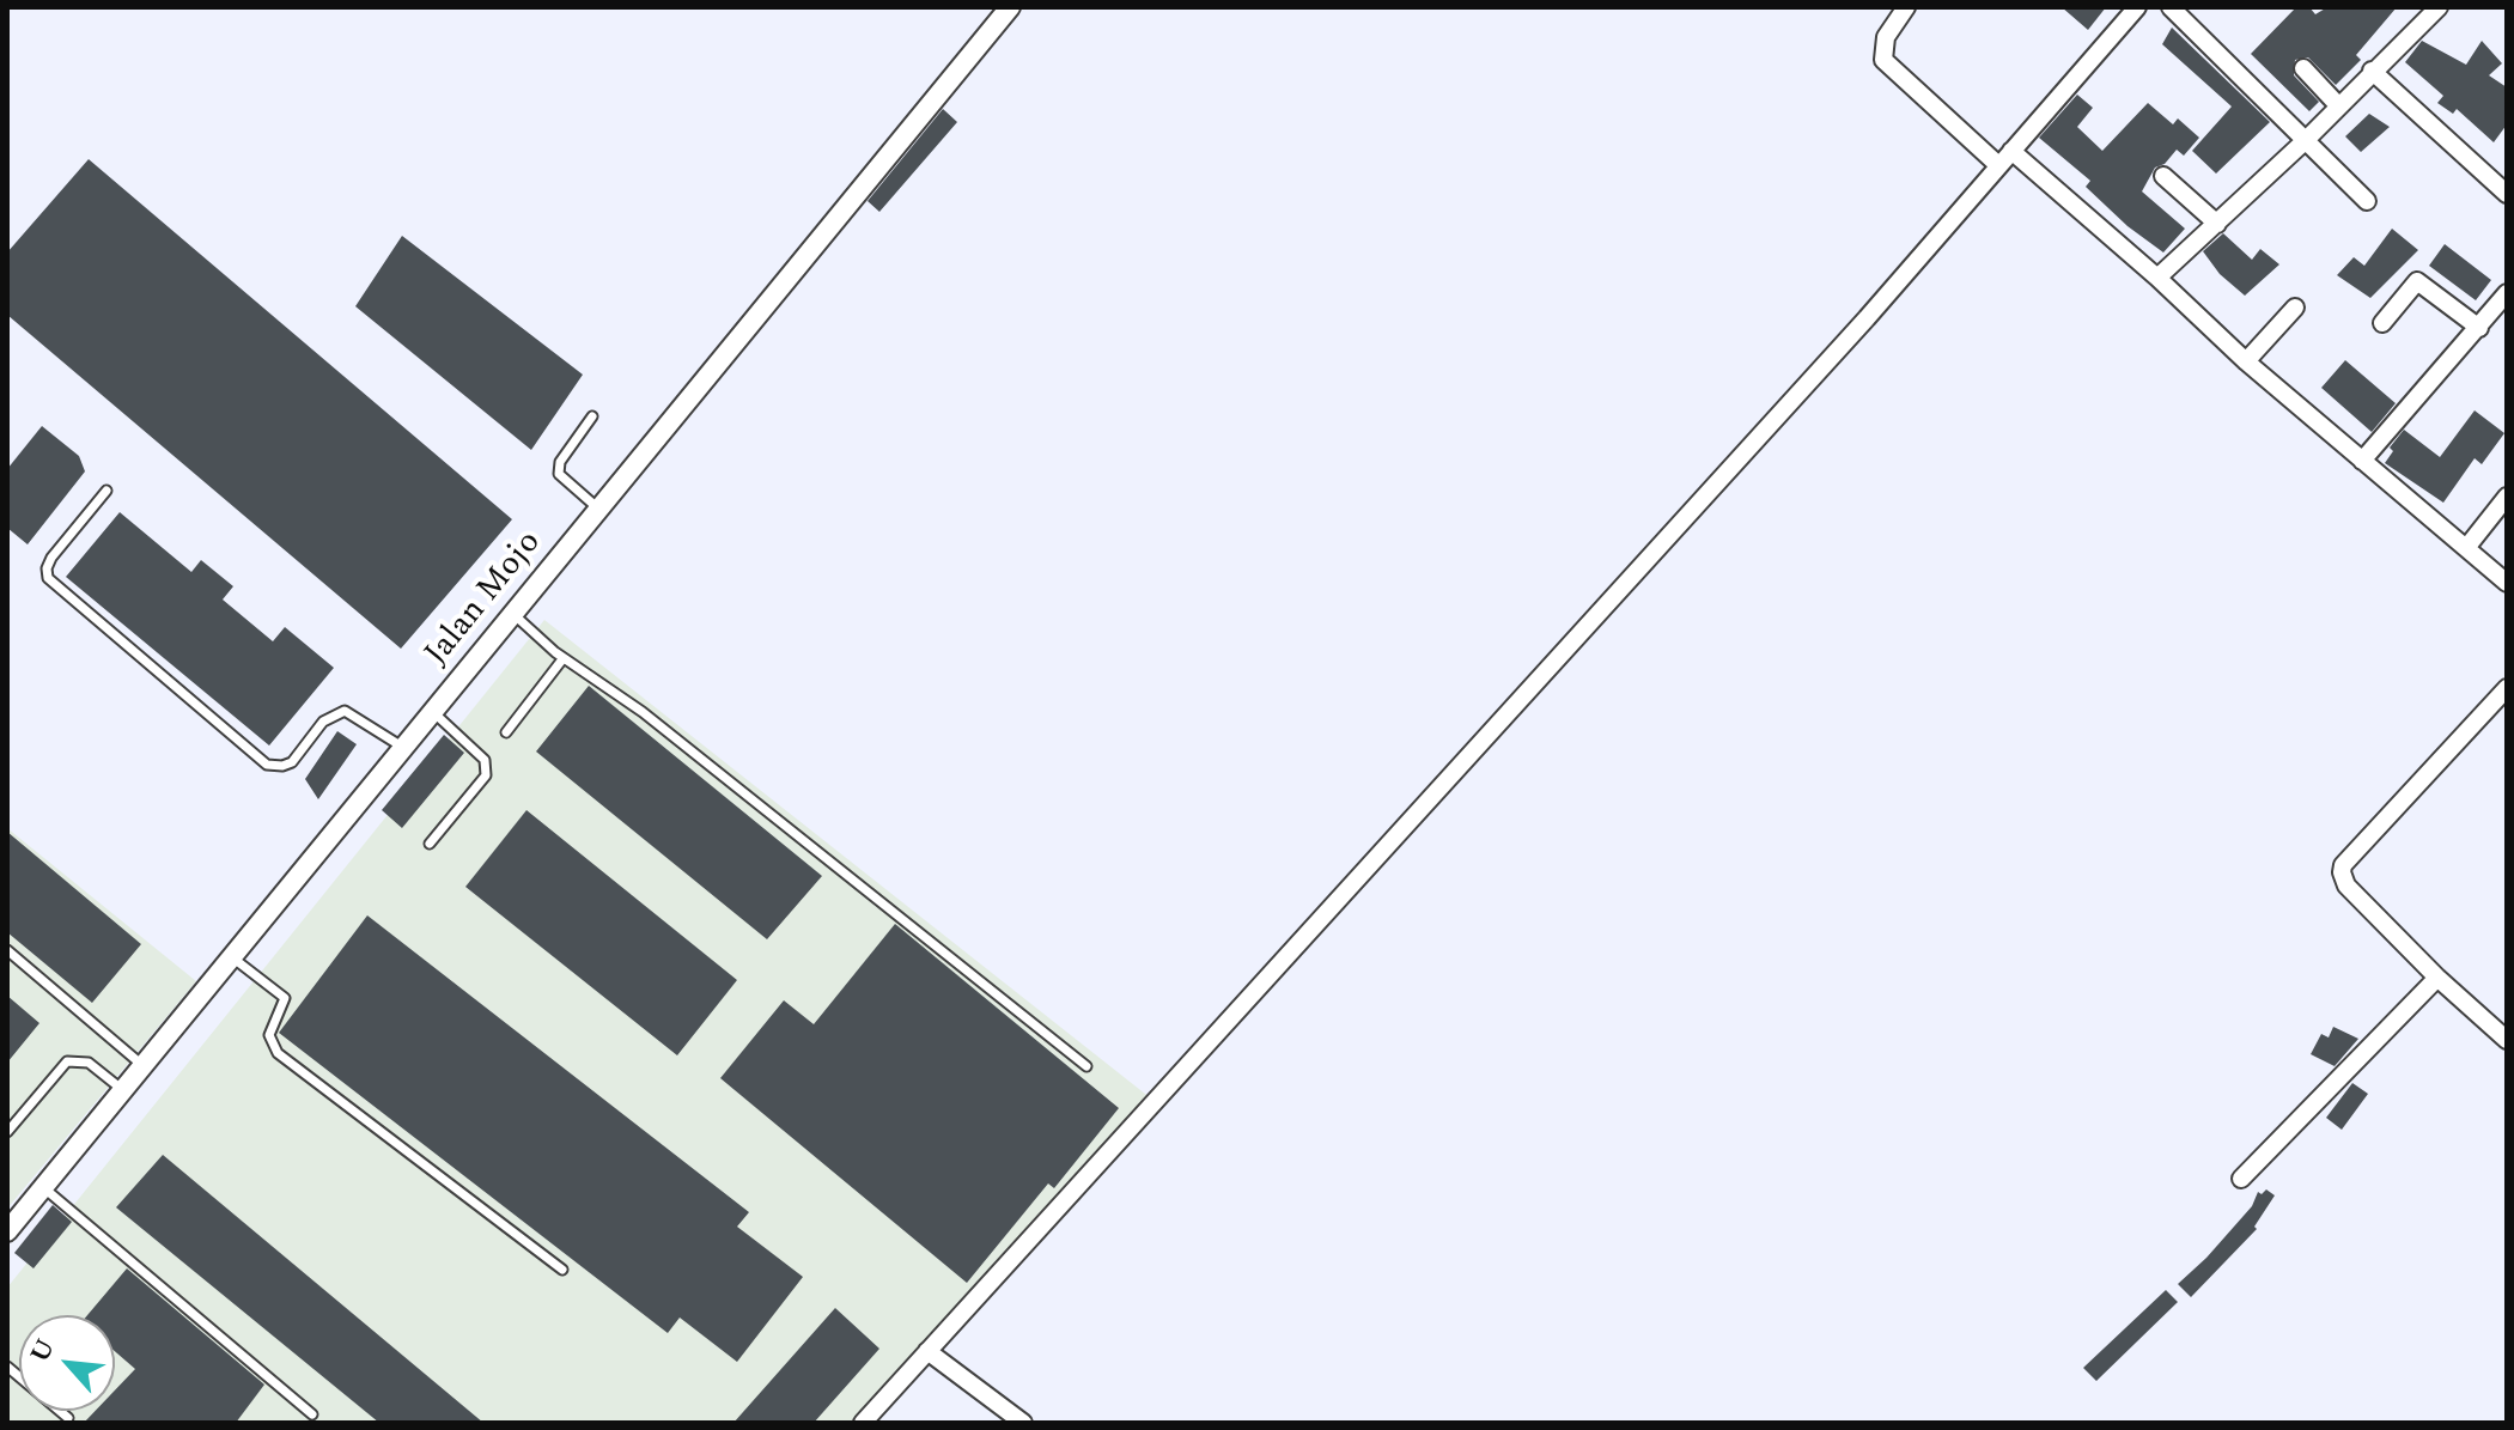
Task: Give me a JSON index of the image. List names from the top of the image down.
{
  "streets": {
    "street": ["Jalan Mojo"]
  },
  "north": "top left"
}
